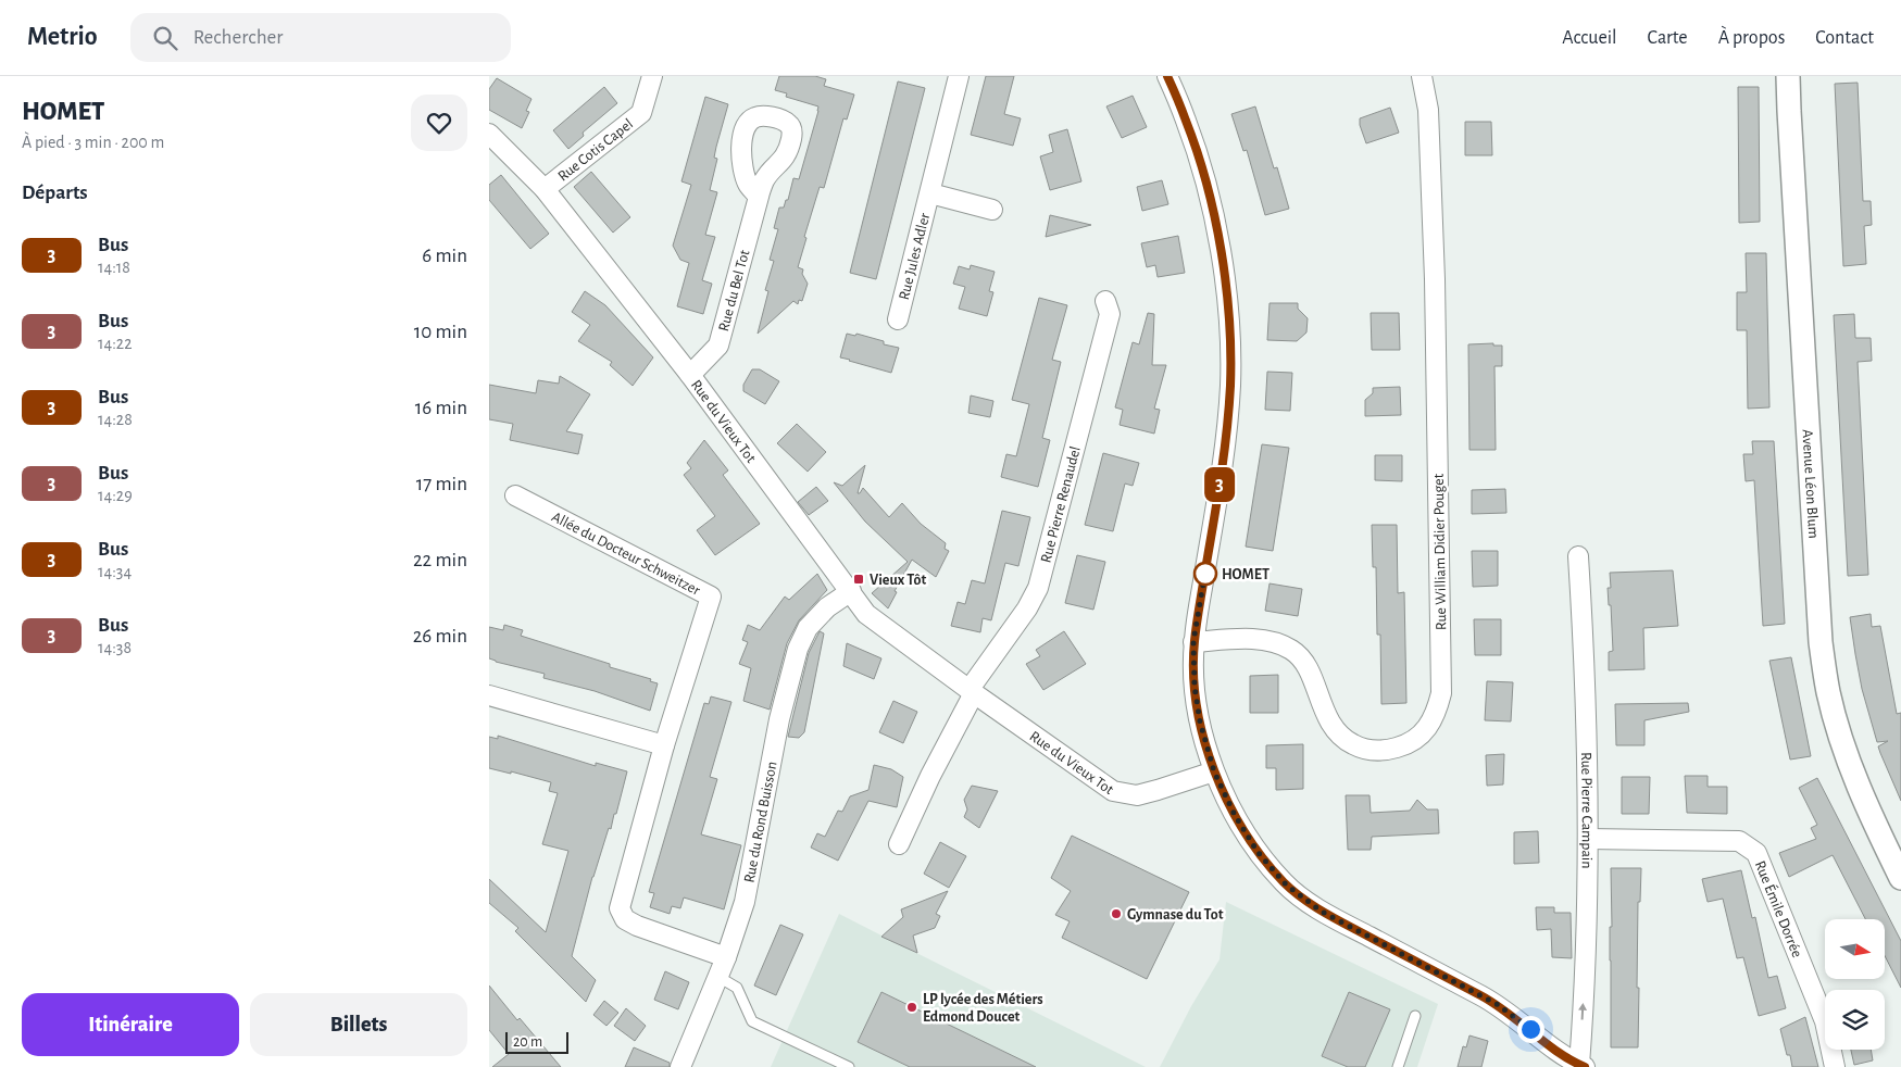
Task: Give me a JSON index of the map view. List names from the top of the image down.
{
  "streets": {
    "street": [
      "Rue Cotis Capel",
      "Rue Jules Adler",
      "Rue du Bel Tot",
      "Rue du Vieux Tot",
      "Avenue Léon Blum",
      "Rue Pierre Renaudel",
      "Rue William Didier Pouget",
      "Allée du Docteur Schweitzer",
      "Rue Pierre Campain",
      "Rue du Rond Buisson",
      "Rue Émile Dorrée"
    ]
  },
  "crossings": [
    ["Rue Cotis Capel", "Rue du Vieux Tot"],
    ["Rue du Bel Tot", "Rue du Vieux Tot"],
    ["Rue du Vieux Tot", "Rue Pierre Renaudel"],
    ["Rue du Vieux Tot", "Rue du Rond Buisson"],
    ["Rue Pierre Campain", "Rue Émile Dorrée"]
  ],
  "one_way": ["Rue Pierre Campain"],
  "places": {
    "other": ["HOMET", "Gymnase du Tot", "LP lycée des Métiers Edmond Doucet"],
    "transit": ["Vieux Tôt"]
  },
  "lines": ["bus line 3"],
  "scale_bar": "20 m",
  "north": "right",
  "page": {
    "header": "Metrio",
    "search": "Rechercher",
    "nav": [
      "Accueil",
      "Carte",
      "À propos",
      "Contact"
    ],
    "heading": [
      ["HOMET", "À pied · 3 min · 200 m"],
      "Départs"
    ],
    "on_map": "3",
    "list": [
      {
        "mark": "3",
        "name": "Bus",
        "note": "14:18",
        "value": "6 min"
      },
      {
        "mark": "3",
        "name": "Bus",
        "note": "14:22",
        "value": "10 min"
      },
      {
        "mark": "3",
        "name": "Bus",
        "note": "14:28",
        "value": "16 min"
      },
      {
        "mark": "3",
        "name": "Bus",
        "note": "14:29",
        "value": "17 min"
      },
      {
        "mark": "3",
        "name": "Bus",
        "note": "14:34",
        "value": "22 min"
      },
      {
        "mark": "3",
        "name": "Bus",
        "note": "14:38",
        "value": "26 min"
      }
    ],
    "buttons": ["Itinéraire", "Billets"],
    "scale": "20 m"
  }
}
